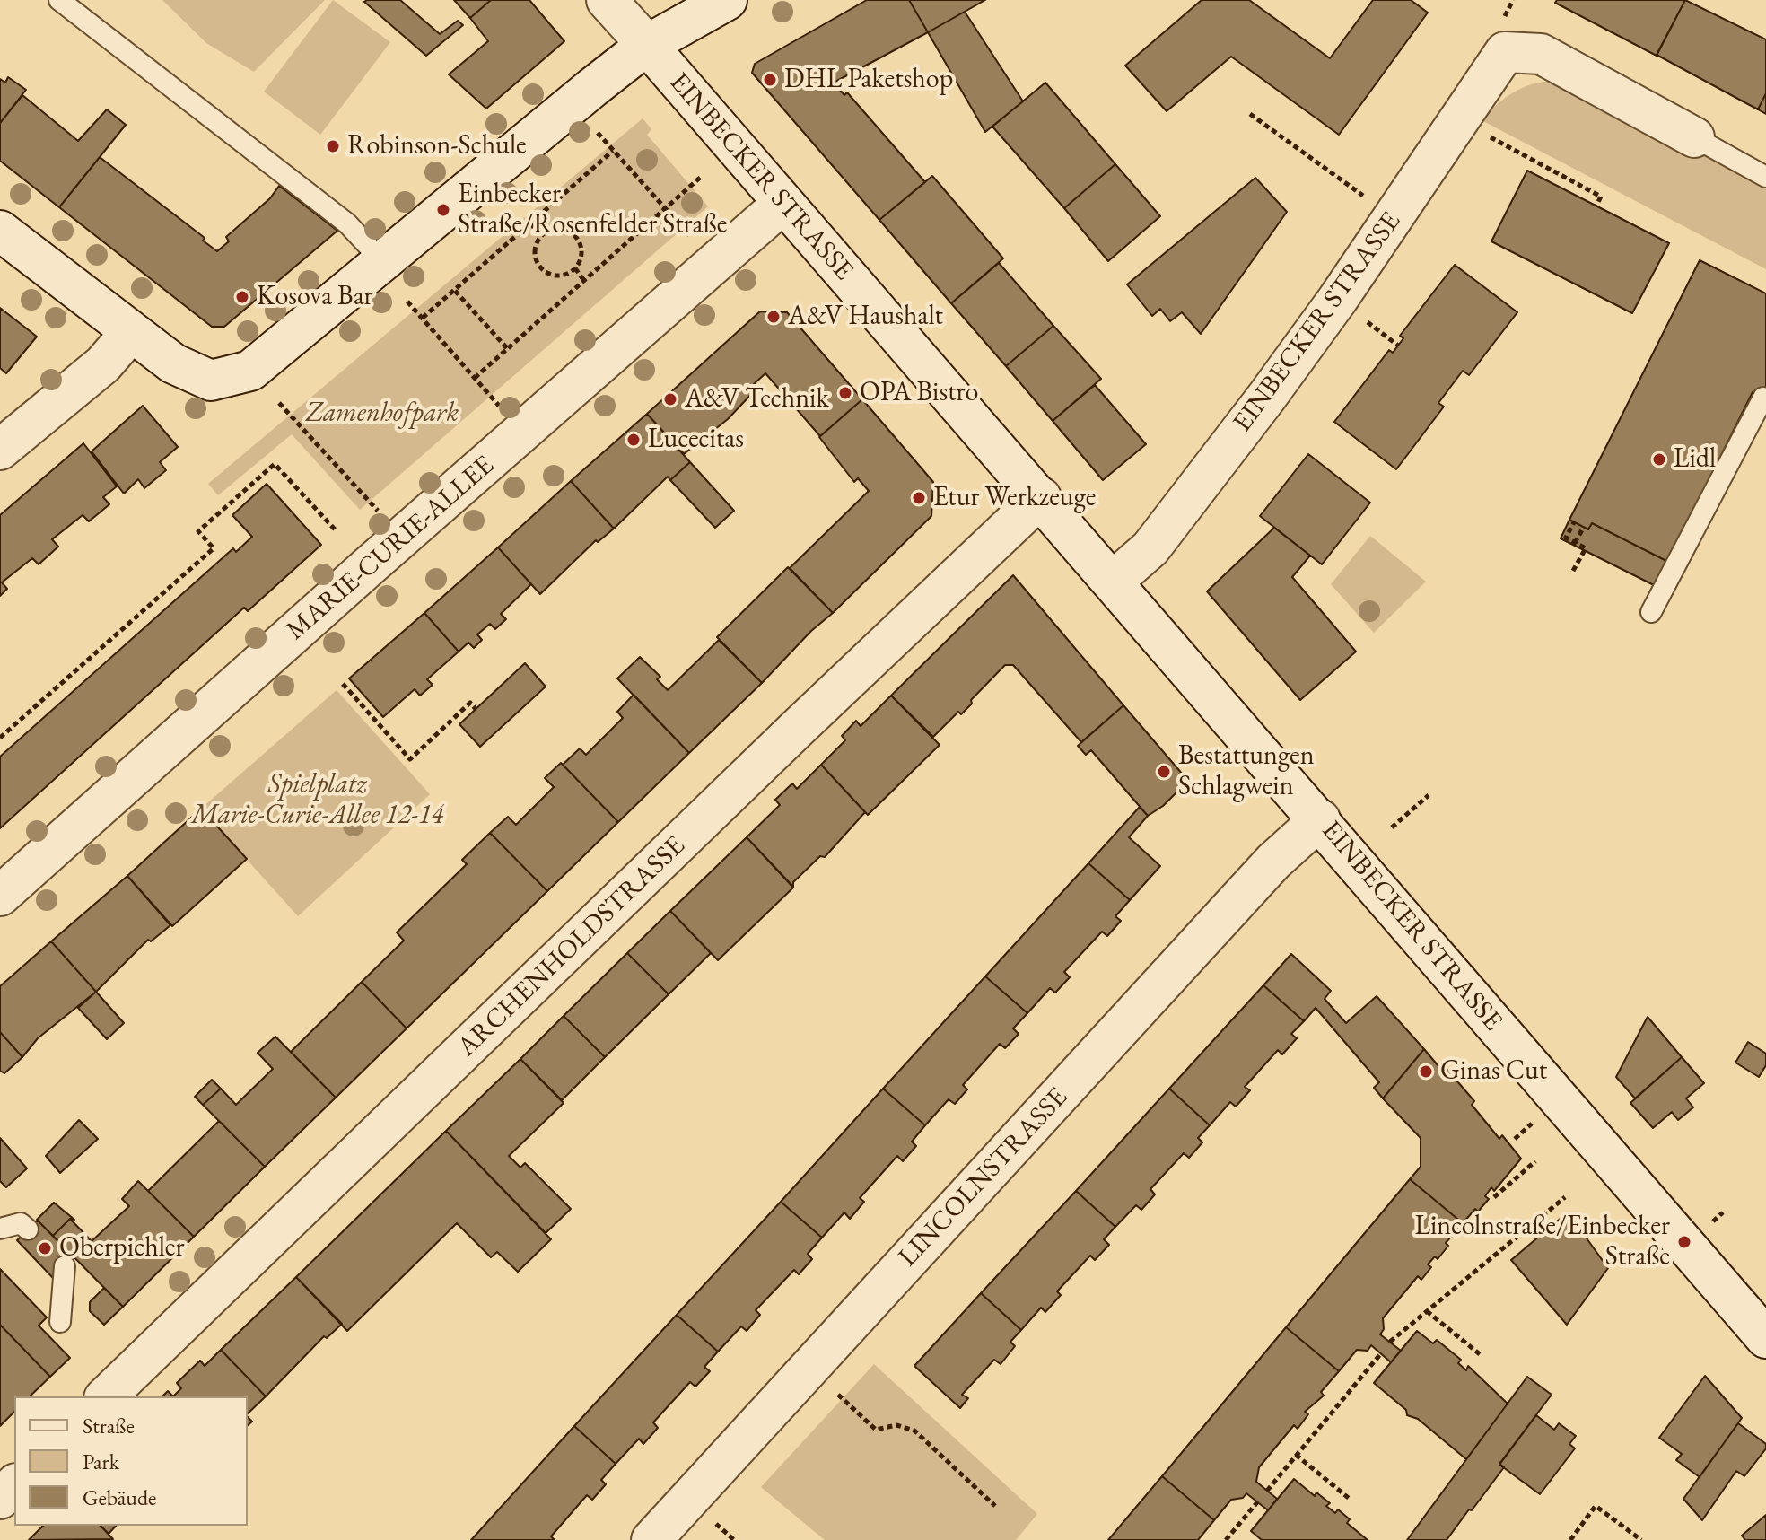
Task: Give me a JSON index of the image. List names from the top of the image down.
{
  "streets": {
    "street": [
      "EINBECKER STRASSE",
      "MARIE-CURIE-ALLEE",
      "ARCHENHOLDSTRASSE",
      "LINCOLNSTRASSE"
    ]
  },
  "crossings": [
    ["EINBECKER STRASSE", "MARIE-CURIE-ALLEE"],
    ["EINBECKER STRASSE", "ARCHENHOLDSTRASSE"],
    ["EINBECKER STRASSE", "LINCOLNSTRASSE"]
  ],
  "parks": ["Zamenhofpark", "Spielplatz Marie-Curie-Allee 12-14"],
  "places": [
    "DHL Paketshop",
    "Robinson-Schule",
    "Einbecker Straße/Rosenfelder Straße",
    "Kosova Bar",
    "A&V Haushalt",
    "OPA Bistro",
    "A&V Technik",
    "Lucecitas",
    "Lidl",
    "Etur Werkzeuge",
    "Bestattungen Schlagwein",
    "Ginas Cut",
    "Lincolnstraße/Einbecker Straße",
    "Oberpichler"
  ],
  "legend": ["Straße", "Park", "Gebäude"]
}
